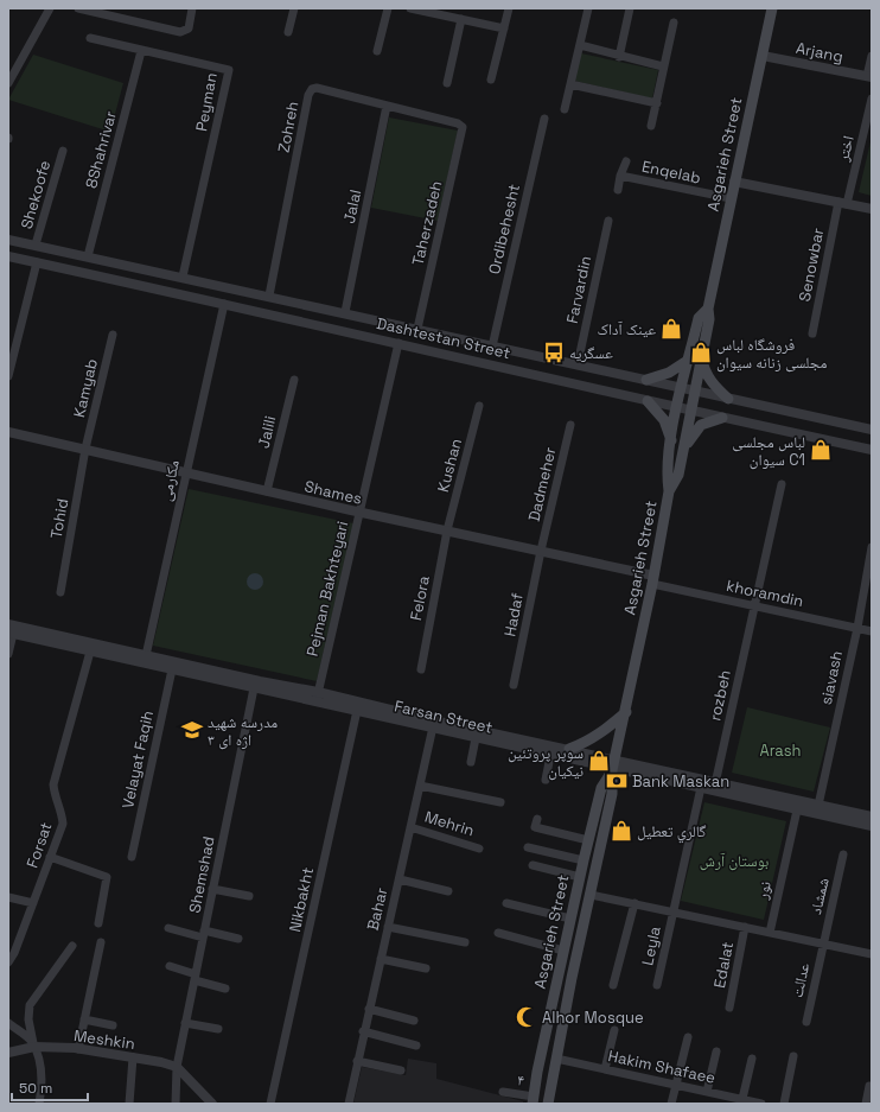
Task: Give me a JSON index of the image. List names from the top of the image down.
{
  "streets": {
    "main road": ["Asgarieh Street"],
    "street": [
      "Arjang",
      "Peyman",
      "Zohreh",
      "اختر",
      "8Shahrivar",
      "Enqelab",
      "Shekoofe",
      "Jalal",
      "Taherzadeh",
      "Ordibehesht",
      "Senowbar",
      "Farvardin",
      "Dashtestan Street",
      "Kamyab",
      "Jalili",
      "Kushan",
      "مکارمی",
      "Dadmeher",
      "Shames",
      "Tohid",
      "Pejman Bakhteyari",
      "khoramdin",
      "Felora",
      "Hadaf",
      "siavash",
      "rozbeh",
      "Farsan Street",
      "Velayat Faqih",
      "Mehrin",
      "Forsat",
      "Shemshad",
      "نور",
      "شمشاد",
      "Nikbakht",
      "Bahar",
      "Leyla",
      "Edalat",
      "عدالت",
      "Meshkin",
      "Hakim Shafaee",
      "۴"
    ]
  },
  "crossings": [
    ["Arjang", "Asgarieh Street"],
    ["Peyman", "8Shahrivar"],
    ["Peyman", "Dashtestan Street"],
    ["Zohreh", "Jalal"],
    ["Zohreh", "Taherzadeh"],
    ["Zohreh", "Dashtestan Street"],
    ["اختر", "Senowbar"],
    ["8Shahrivar", "Dashtestan Street"],
    ["Asgarieh Street", "Enqelab"],
    ["Asgarieh Street", "Dashtestan Street"],
    ["Asgarieh Street", "Shames"],
    ["Asgarieh Street", "khoramdin"],
    ["Asgarieh Street", "Farsan Street"],
    ["Asgarieh Street", "Hakim Shafaee"],
    ["Asgarieh Street", "۴"],
    ["Shekoofe", "Dashtestan Street"],
    ["Jalal", "Dashtestan Street"],
    ["Taherzadeh", "Dashtestan Street"],
    ["Ordibehesht", "Dashtestan Street"],
    ["Farvardin", "Dashtestan Street"],
    ["Dashtestan Street", "مکارمی"],
    ["Dashtestan Street", "Pejman Bakhteyari"],
    ["Kamyab", "Shames"],
    ["Kamyab", "Tohid"],
    ["Jalili", "Shames"],
    ["Kushan", "Shames"],
    ["Kushan", "Felora"],
    ["مکارمی", "Shames"],
    ["مکارمی", "Farsan Street"],
    ["Dadmeher", "Shames"],
    ["Dadmeher", "Hadaf"],
    ["Shames", "Tohid"],
    ["Shames", "Pejman Bakhteyari"],
    ["Shames", "khoramdin"],
    ["Shames", "Felora"],
    ["Shames", "Hadaf"],
    ["Pejman Bakhteyari", "Farsan Street"],
    ["khoramdin", "siavash"],
    ["khoramdin", "rozbeh"],
    ["siavash", "Farsan Street"],
    ["rozbeh", "Farsan Street"],
    ["Farsan Street", "Velayat Faqih"],
    ["Farsan Street", "Forsat"],
    ["Farsan Street", "Shemshad"],
    ["Farsan Street", "نور"],
    ["Farsan Street", "Nikbakht"],
    ["Farsan Street", "Bahar"],
    ["Farsan Street", "Leyla"],
    ["Mehrin", "Bahar"],
    ["Shemshad", "Meshkin"],
    ["شمشاد", "عدالت"]
  ],
  "parks": ["Arash", "بوستان آرش"],
  "places": {
    "shop": [
      "عینک آداک",
      "فروشگاه لباس مجلسی زنانه سیوان",
      "لباس مجلسی سیوان C1",
      "سوپر پروتئین نیکیان",
      "گالري تعطيل"
    ],
    "bus stop": ["عسگریه"],
    "school or university": ["مدرسه شهید اژه ای ۳"],
    "bank": ["Bank Maskan"],
    "mosque": ["Alhor Mosque"]
  },
  "scale_bar": "50 m"
}
